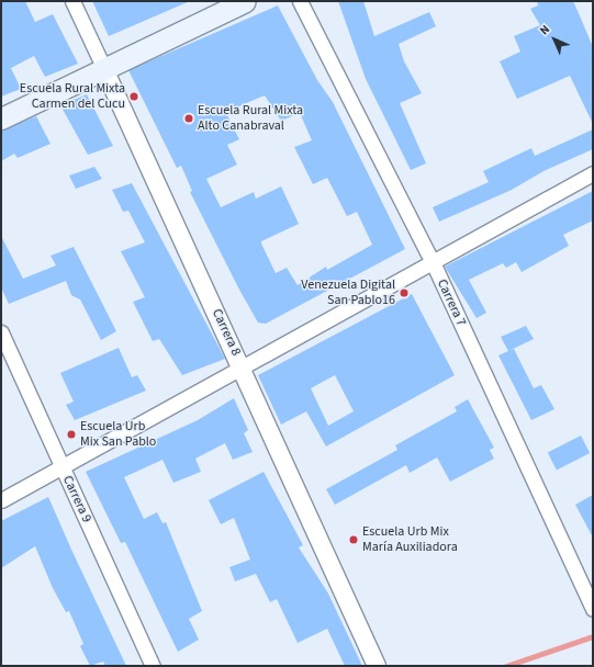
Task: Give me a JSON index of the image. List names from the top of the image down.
{
  "streets": {
    "street": ["Carrera 7", "Carrera 8", "Carrera 9"]
  },
  "places": [
    "Escuela Rural Mixta Carmen del Cucu",
    "Escuela Rural Mixta Alto Canabraval",
    "Venezuela Digital San Pablo16",
    "Escuela Urb Mix San Pablo",
    "Escuela Urb Mix María Auxiliadora"
  ],
  "north": "top left"
}
